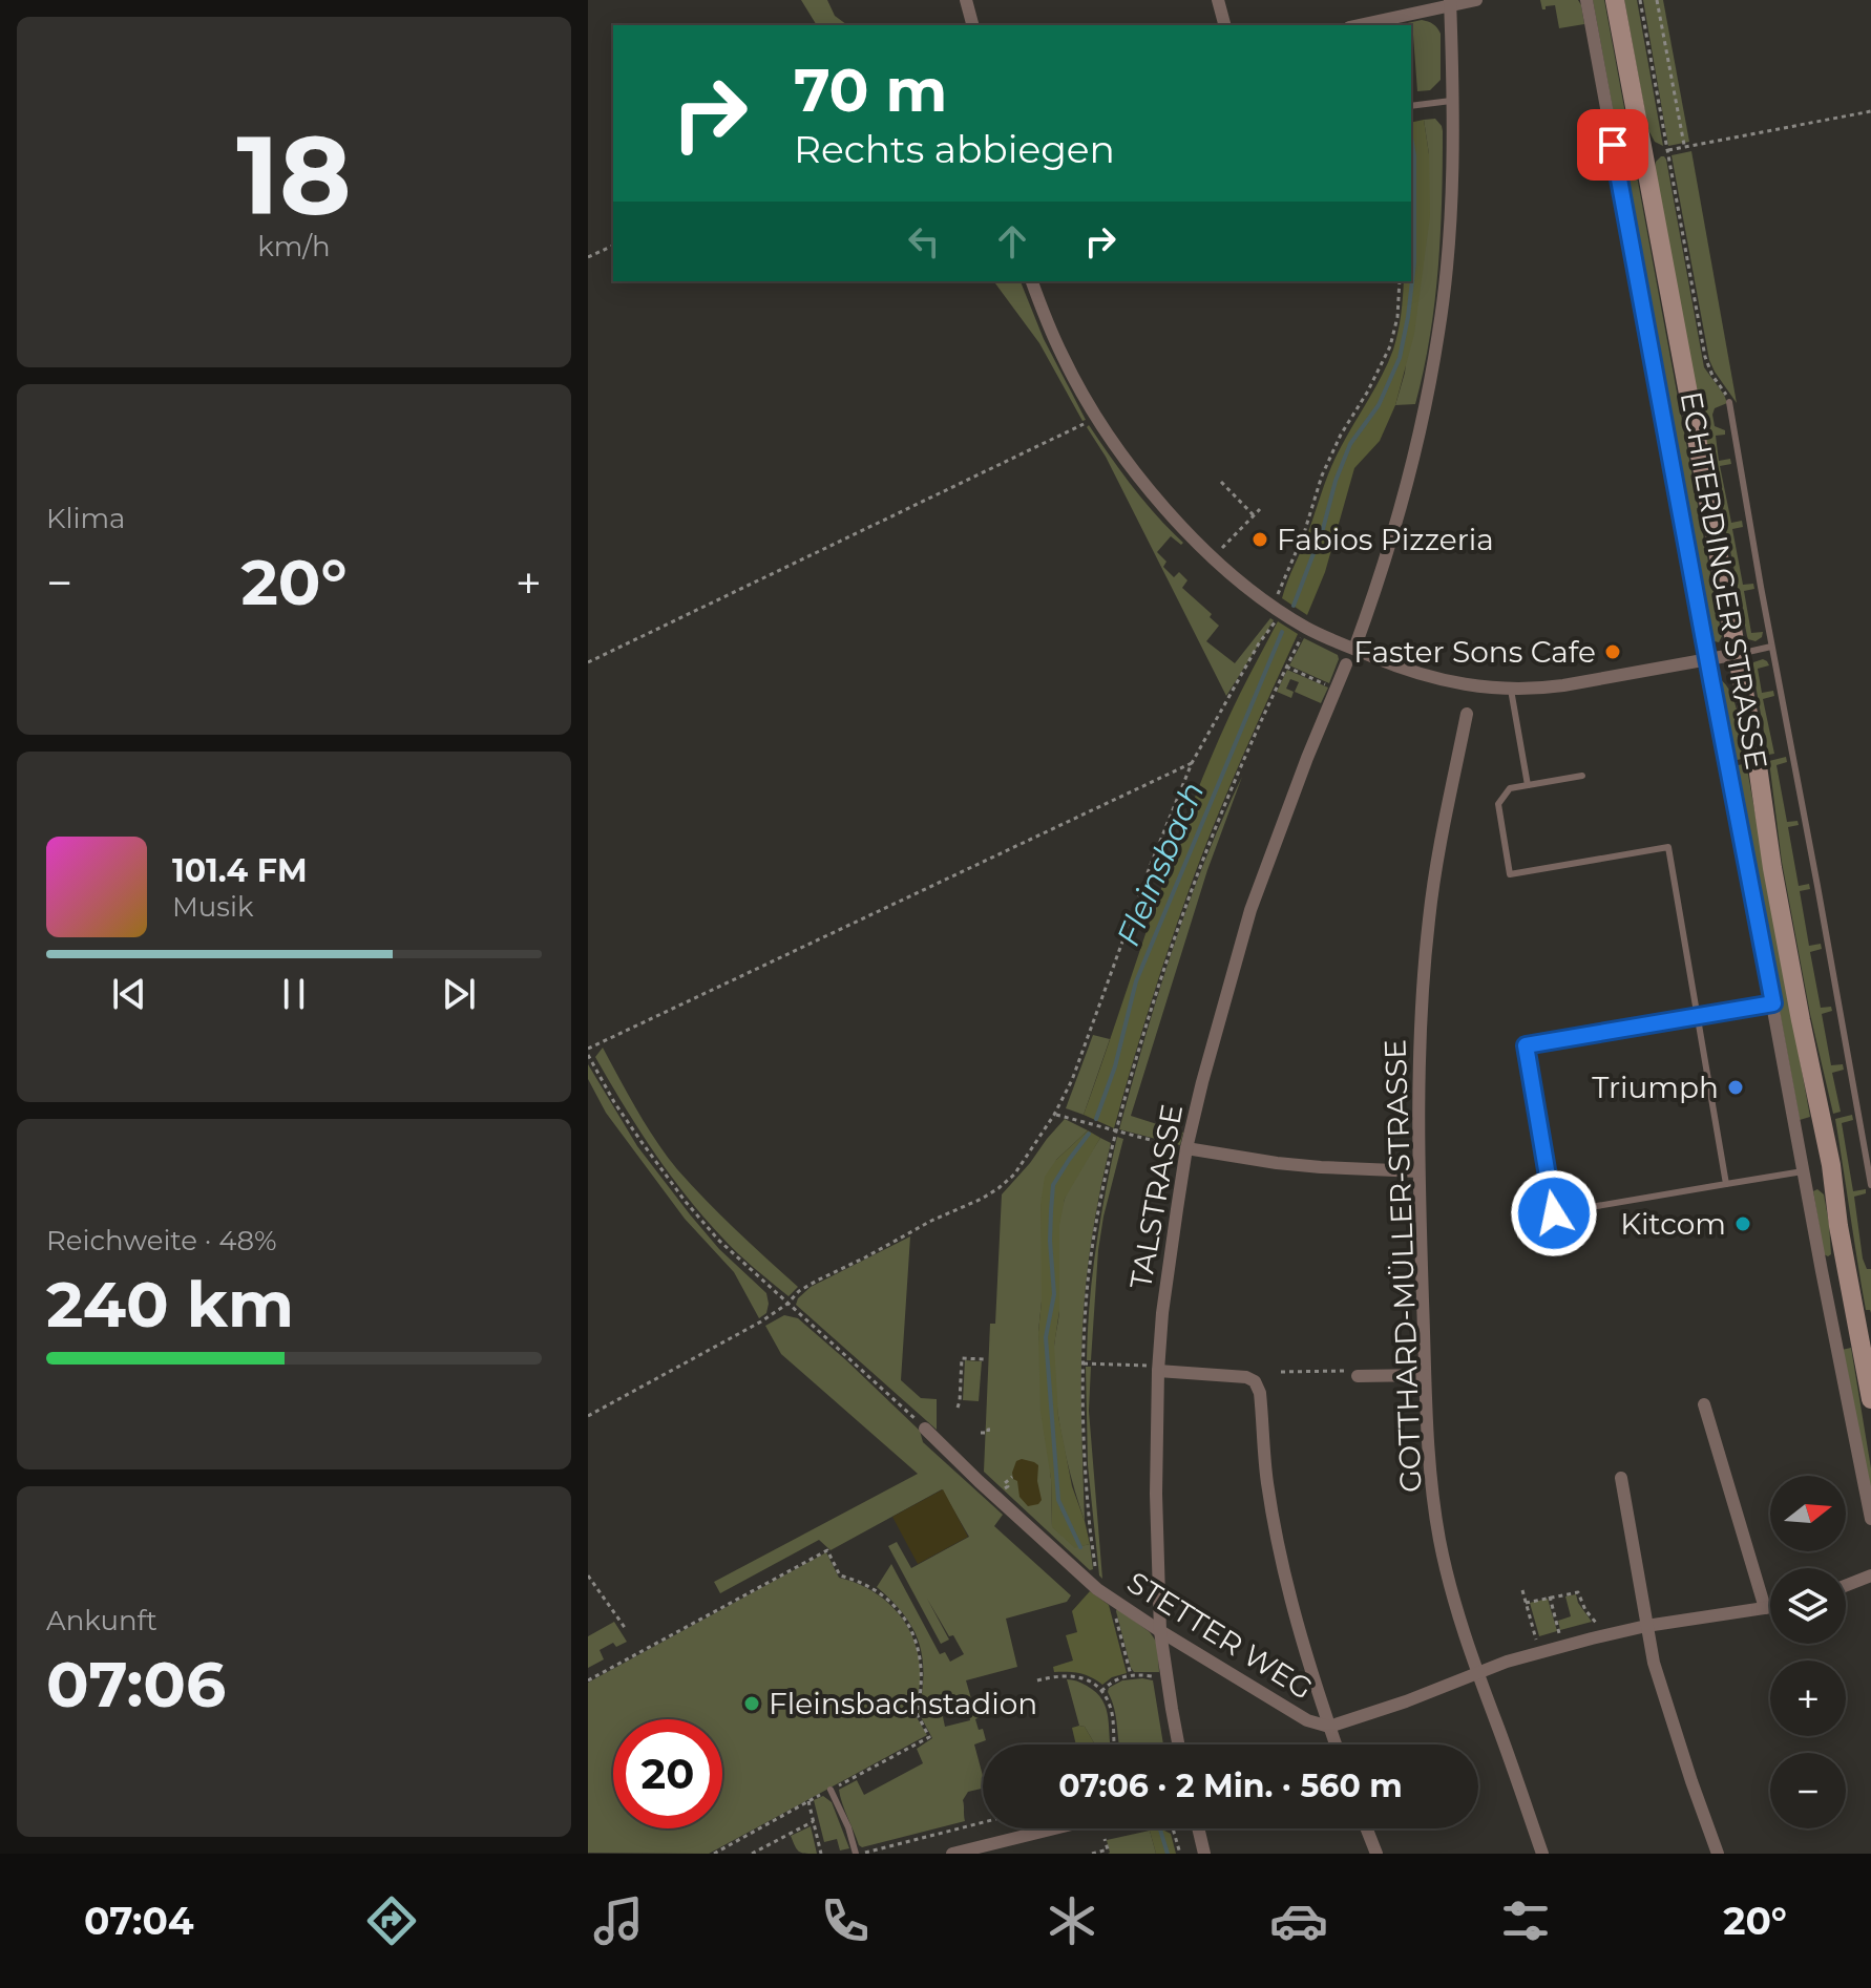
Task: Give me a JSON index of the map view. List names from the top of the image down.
{
  "streets": {
    "main road": ["ECHTERDINGER STRASSE"],
    "street": ["TALSTRASSE", "GOTTHARD-MÜLLER-STRASSE", "STETTER WEG"]
  },
  "crossings": [
    ["TALSTRASSE", "STETTER WEG"],
    ["GOTTHARD-MÜLLER-STRASSE", "STETTER WEG"]
  ],
  "water": ["Fleinsbach"],
  "places": [
    "Fabios Pizzeria",
    "Faster Sons Cafe",
    "Triumph",
    "Kitcom",
    "Fleinsbachstadion"
  ],
  "north": "right",
  "page": {
    "tile": [
      ["18", "km/h"],
      "Klima",
      ["Reichweite · 48%", "240 km"],
      ["Ankunft", "07:06"]
    ],
    "turn": ["70 m", "Rechts abbiegen"],
    "heat": ["−", "20°", "+"],
    "song": ["101.4 FM", "Musik"],
    "map_buttons": ["+", "−"],
    "limit": "20",
    "trip": "07:06 · 2 Min. · 560 m",
    "tabs": ["07:04", "20°"]
  }
}
